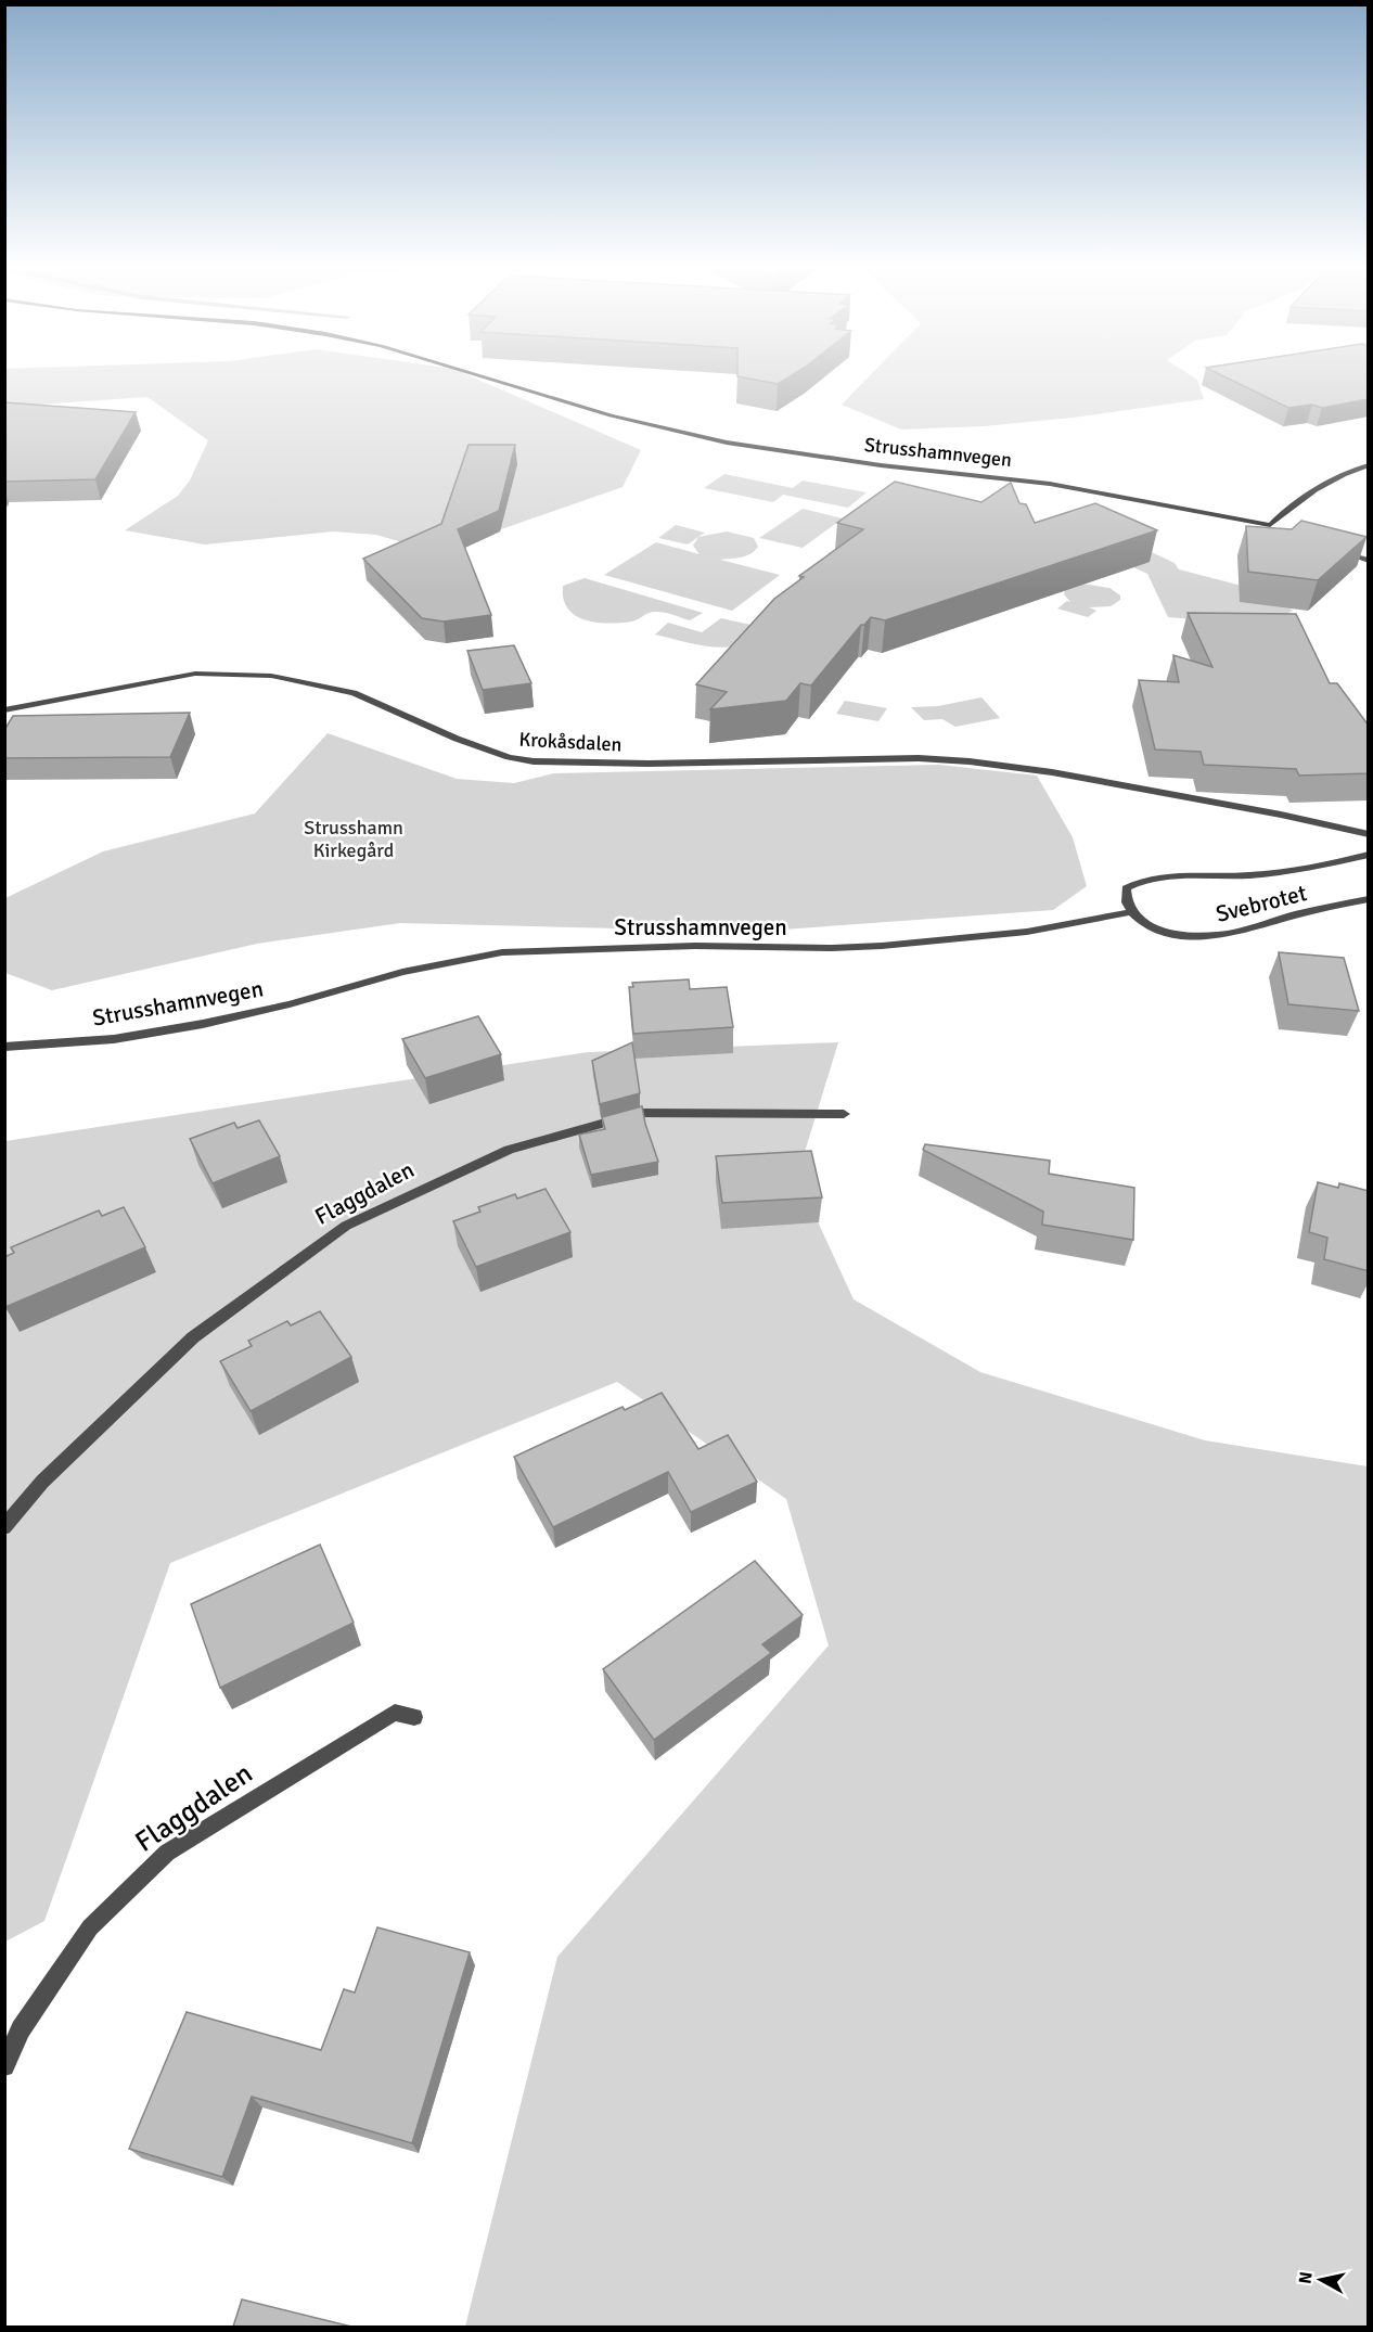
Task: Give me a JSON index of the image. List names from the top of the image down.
{
  "streets": {
    "street": [
      "Strusshamnvegen",
      "Krokåsdalen",
      "Svebrotet",
      "Flaggdalen"
    ]
  },
  "crossings": [
    ["Strusshamnvegen", "Svebrotet"]
  ],
  "parks": ["Strusshamn Kirkegård"],
  "north": "left"
}
